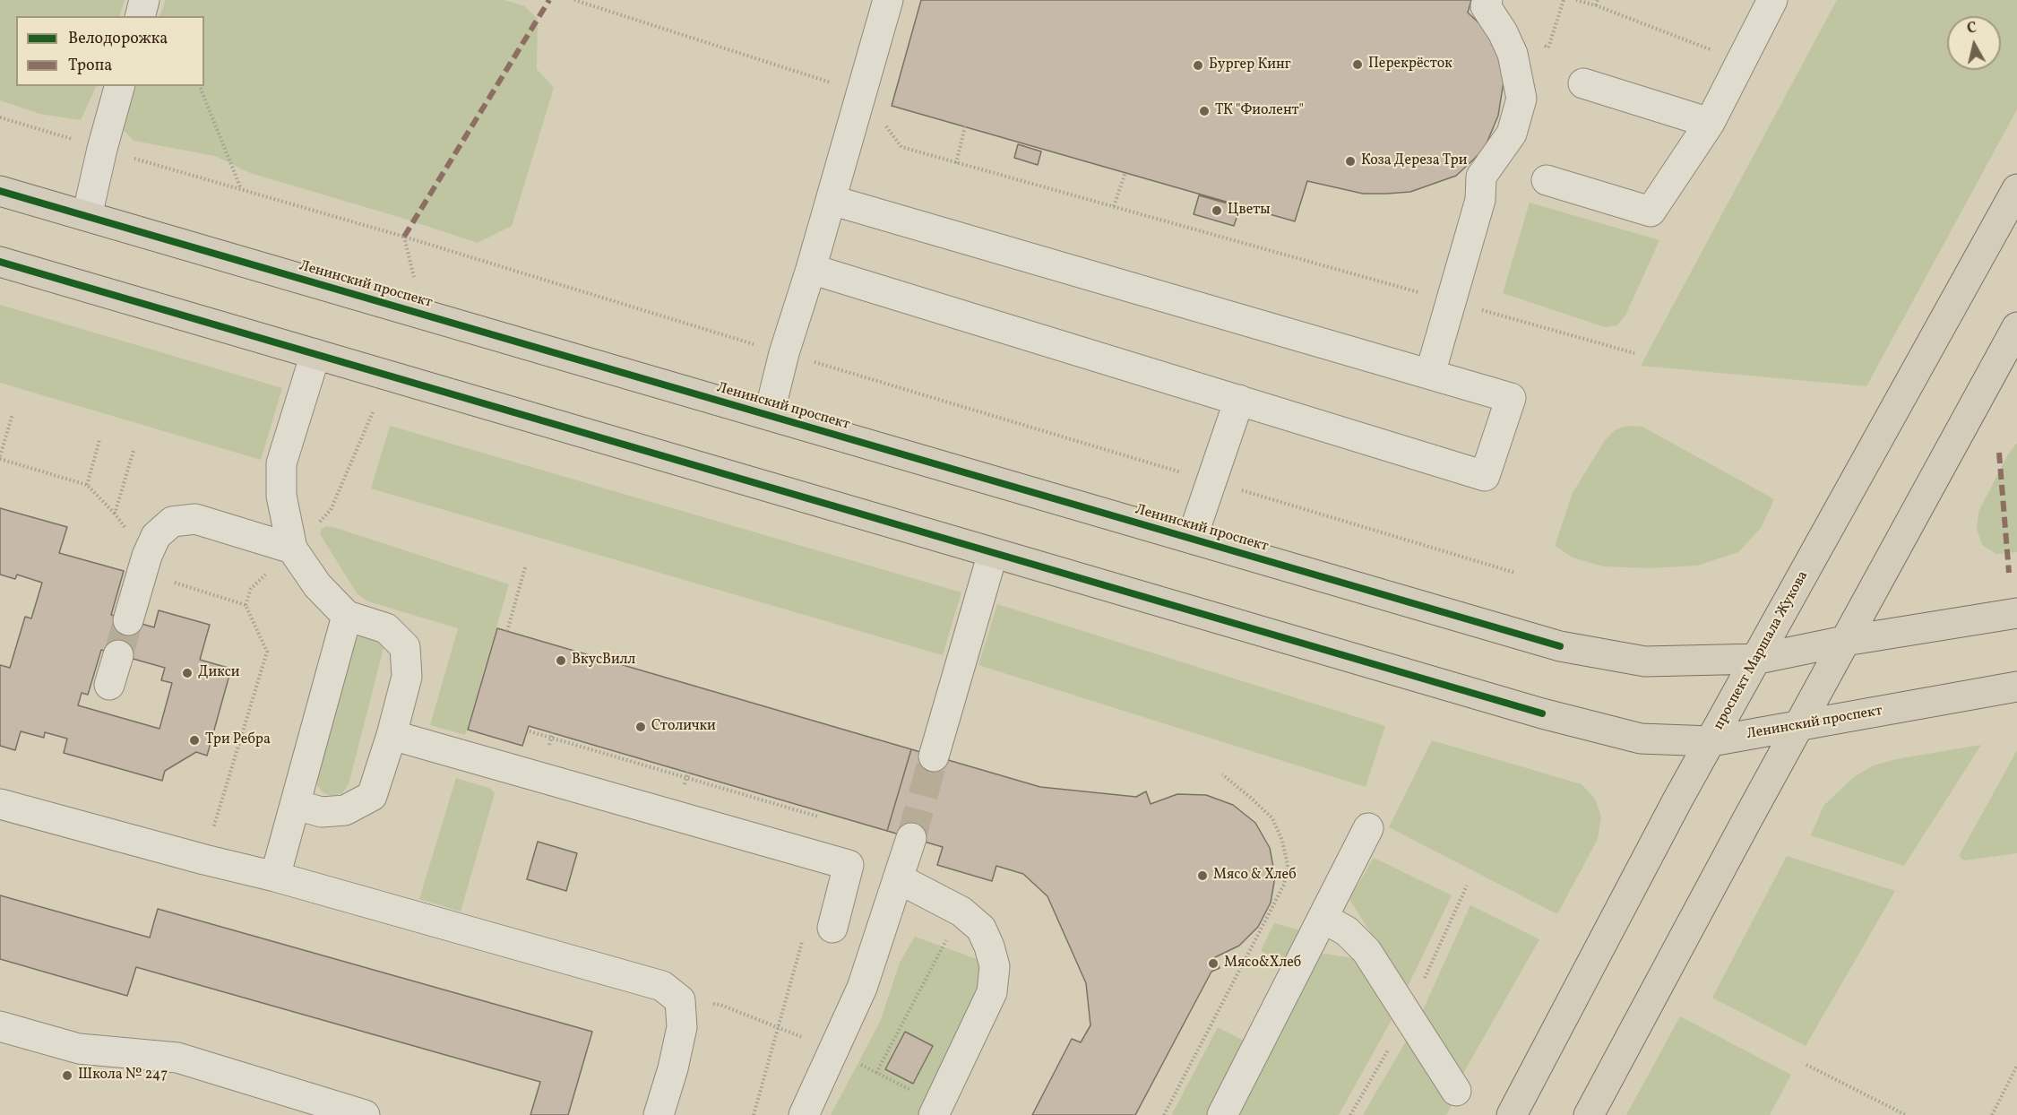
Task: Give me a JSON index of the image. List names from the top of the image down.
{
  "streets": {
    "main road": ["Ленинский проспект", "проспект Маршала Жукова"]
  },
  "crossings": [
    ["Ленинский проспект", "проспект Маршала Жукова"]
  ],
  "places": [
    "Перекрёсток",
    "Бургер Кинг",
    "ТК \"Фиолент\"",
    "Коза Дереза Три",
    "Цветы",
    "ВкусВилл",
    "Дикси",
    "Столички",
    "Три Ребра",
    "Мясо & Хлеб",
    "Мясо&Хлеб",
    "Школа № 247"
  ],
  "legend": ["Велодорожка", "Тропа"],
  "north": "top"
}
